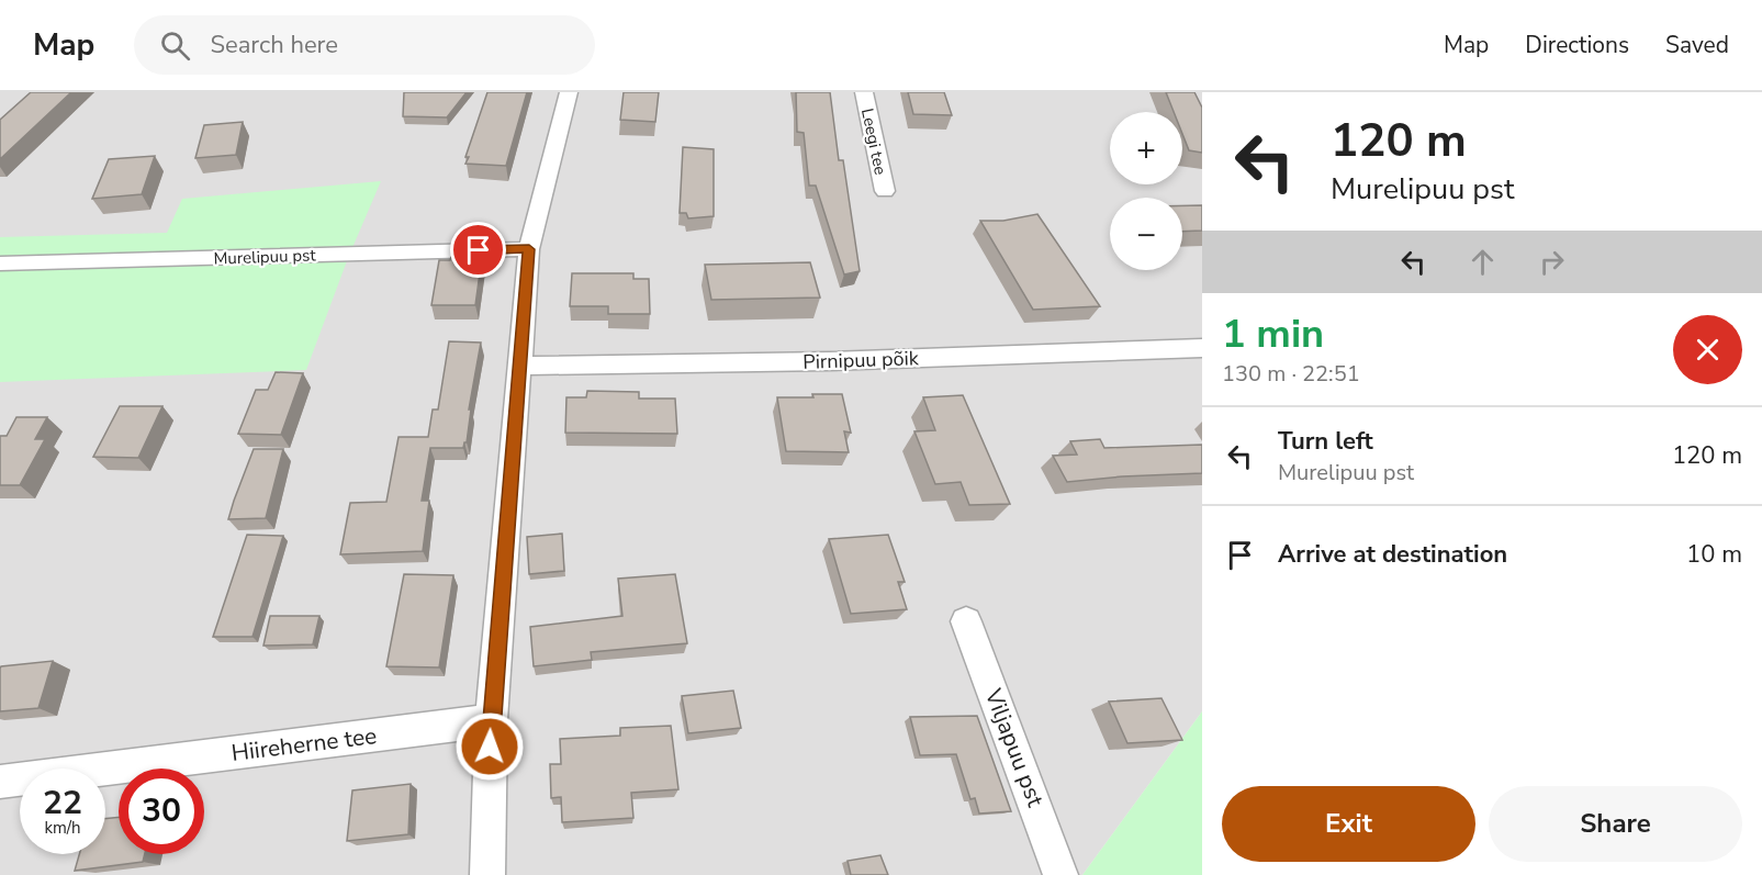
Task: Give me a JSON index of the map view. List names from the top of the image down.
{
  "streets": {
    "street": [
      "Leegi tee",
      "Murelipuu pst",
      "Pirnipuu põik",
      "Hiireherne tee",
      "Viljapuu pst"
    ]
  },
  "page": {
    "header": "Map",
    "search": "Search here",
    "nav": ["Map", "Directions", "Saved"],
    "turn": ["120 m", "Murelipuu pst"],
    "map_buttons": ["+", "−"],
    "heading": ["1 min", "130 m · 22:51"],
    "list": [
      {
        "name": "Turn left",
        "note": "Murelipuu pst",
        "value": "120 m"
      },
      {
        "name": "Arrive at destination",
        "value": "10 m"
      }
    ],
    "speed": "22 km/h",
    "limit": "30",
    "buttons": ["Exit", "Share"]
  }
}
